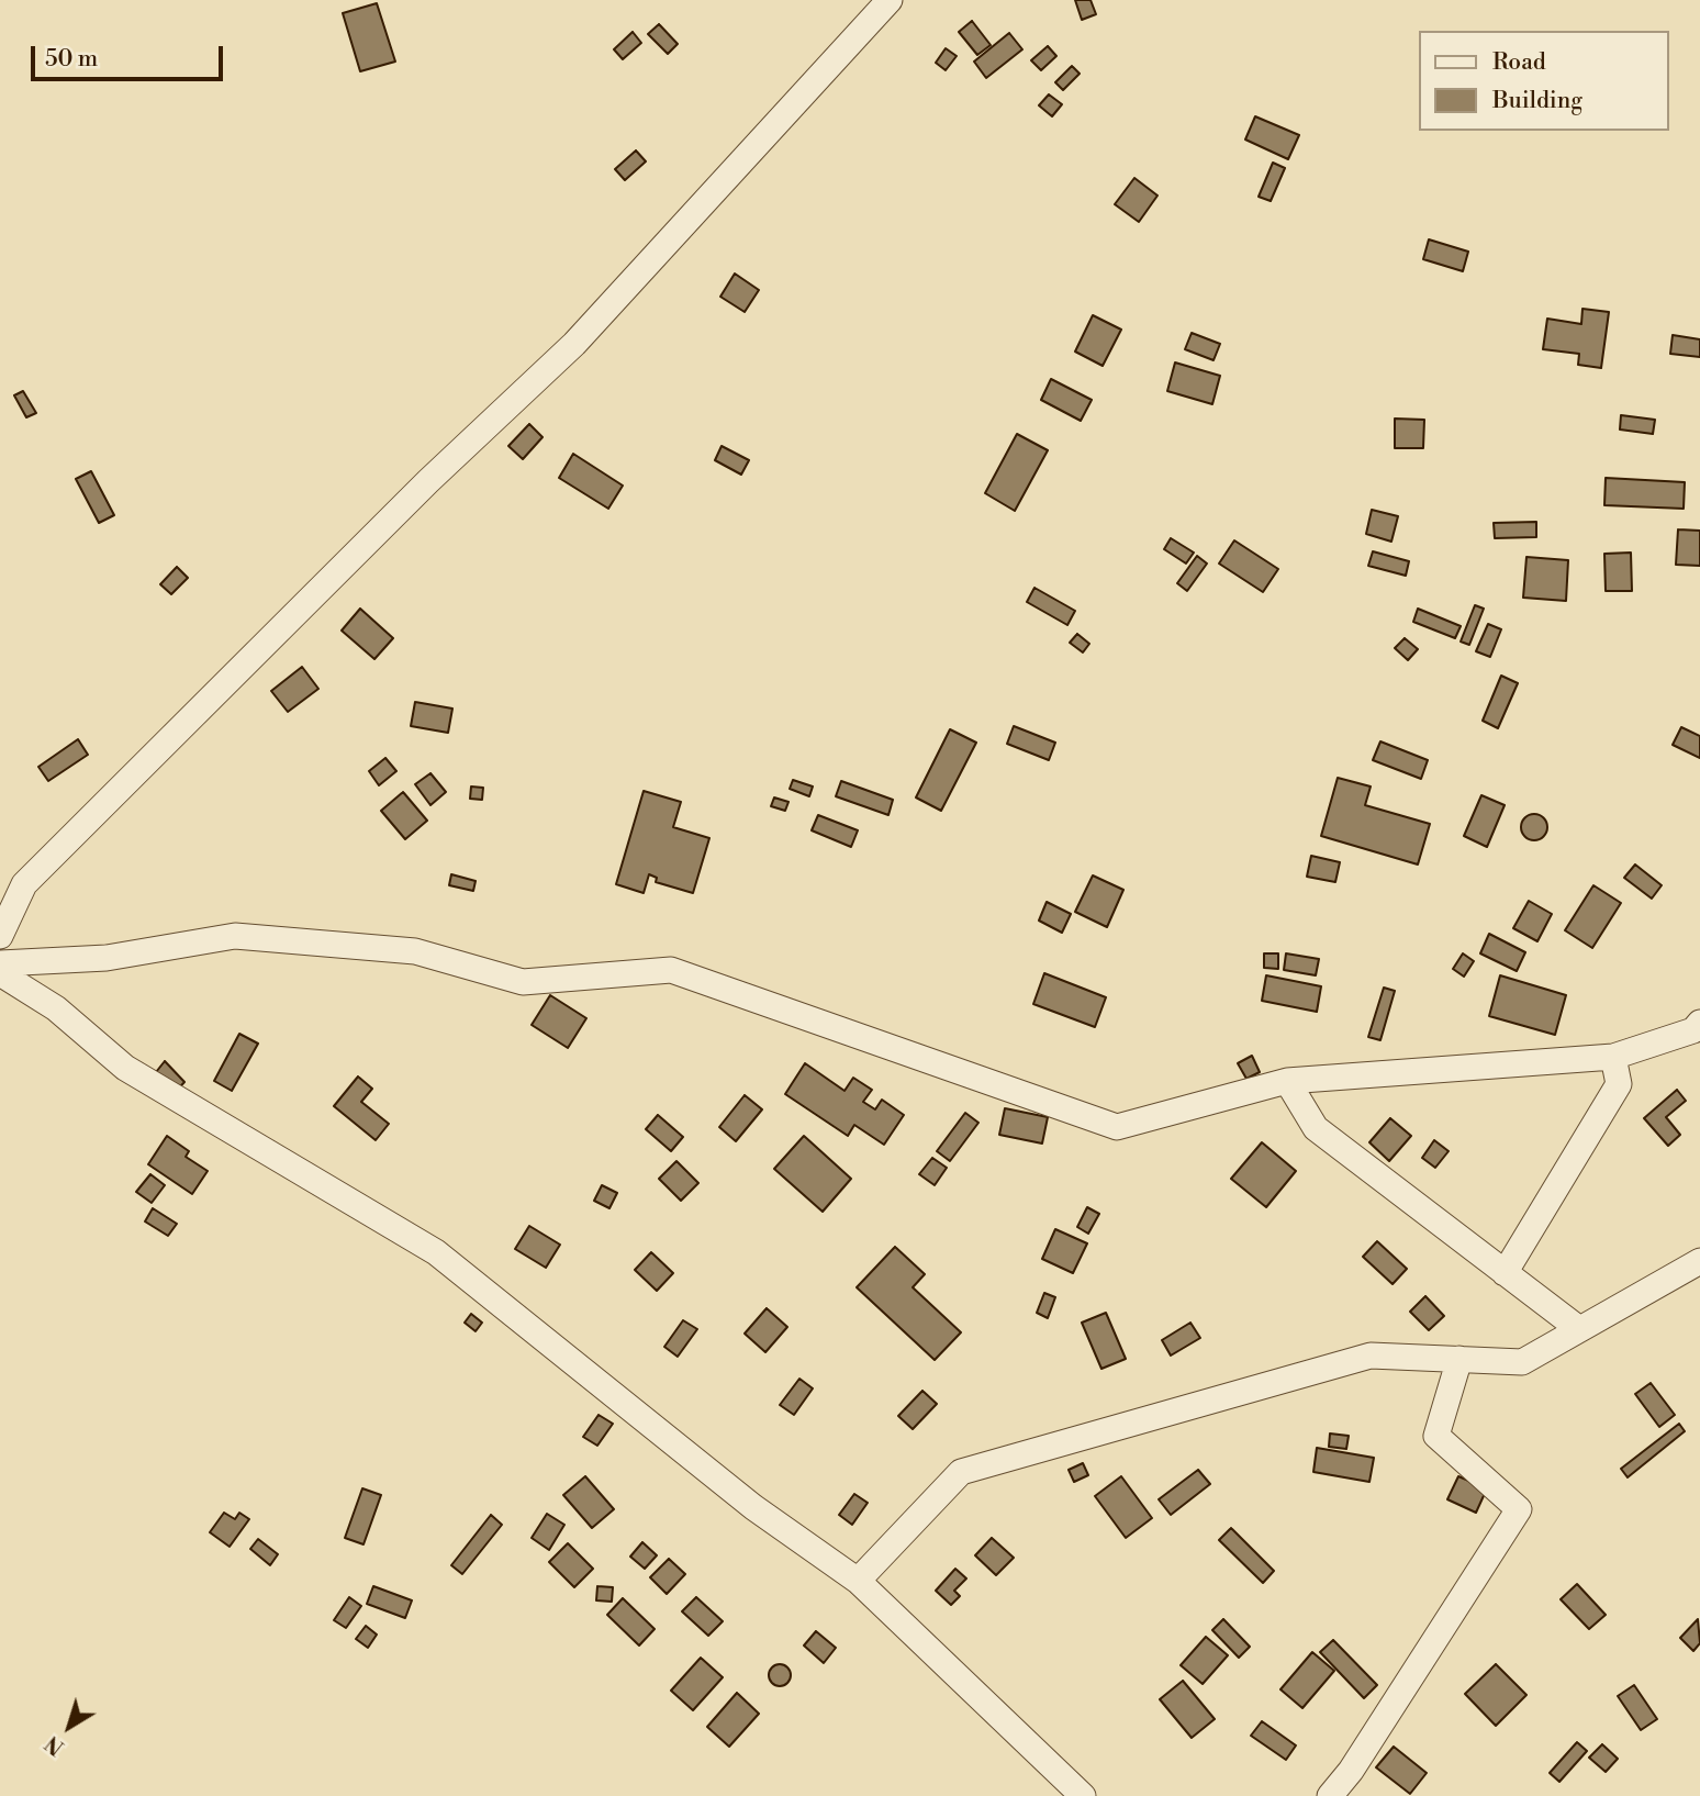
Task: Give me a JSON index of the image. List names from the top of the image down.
{
  "legend": ["Road", "Building"],
  "scale_bar": "50 m",
  "north": "bottom left"
}
